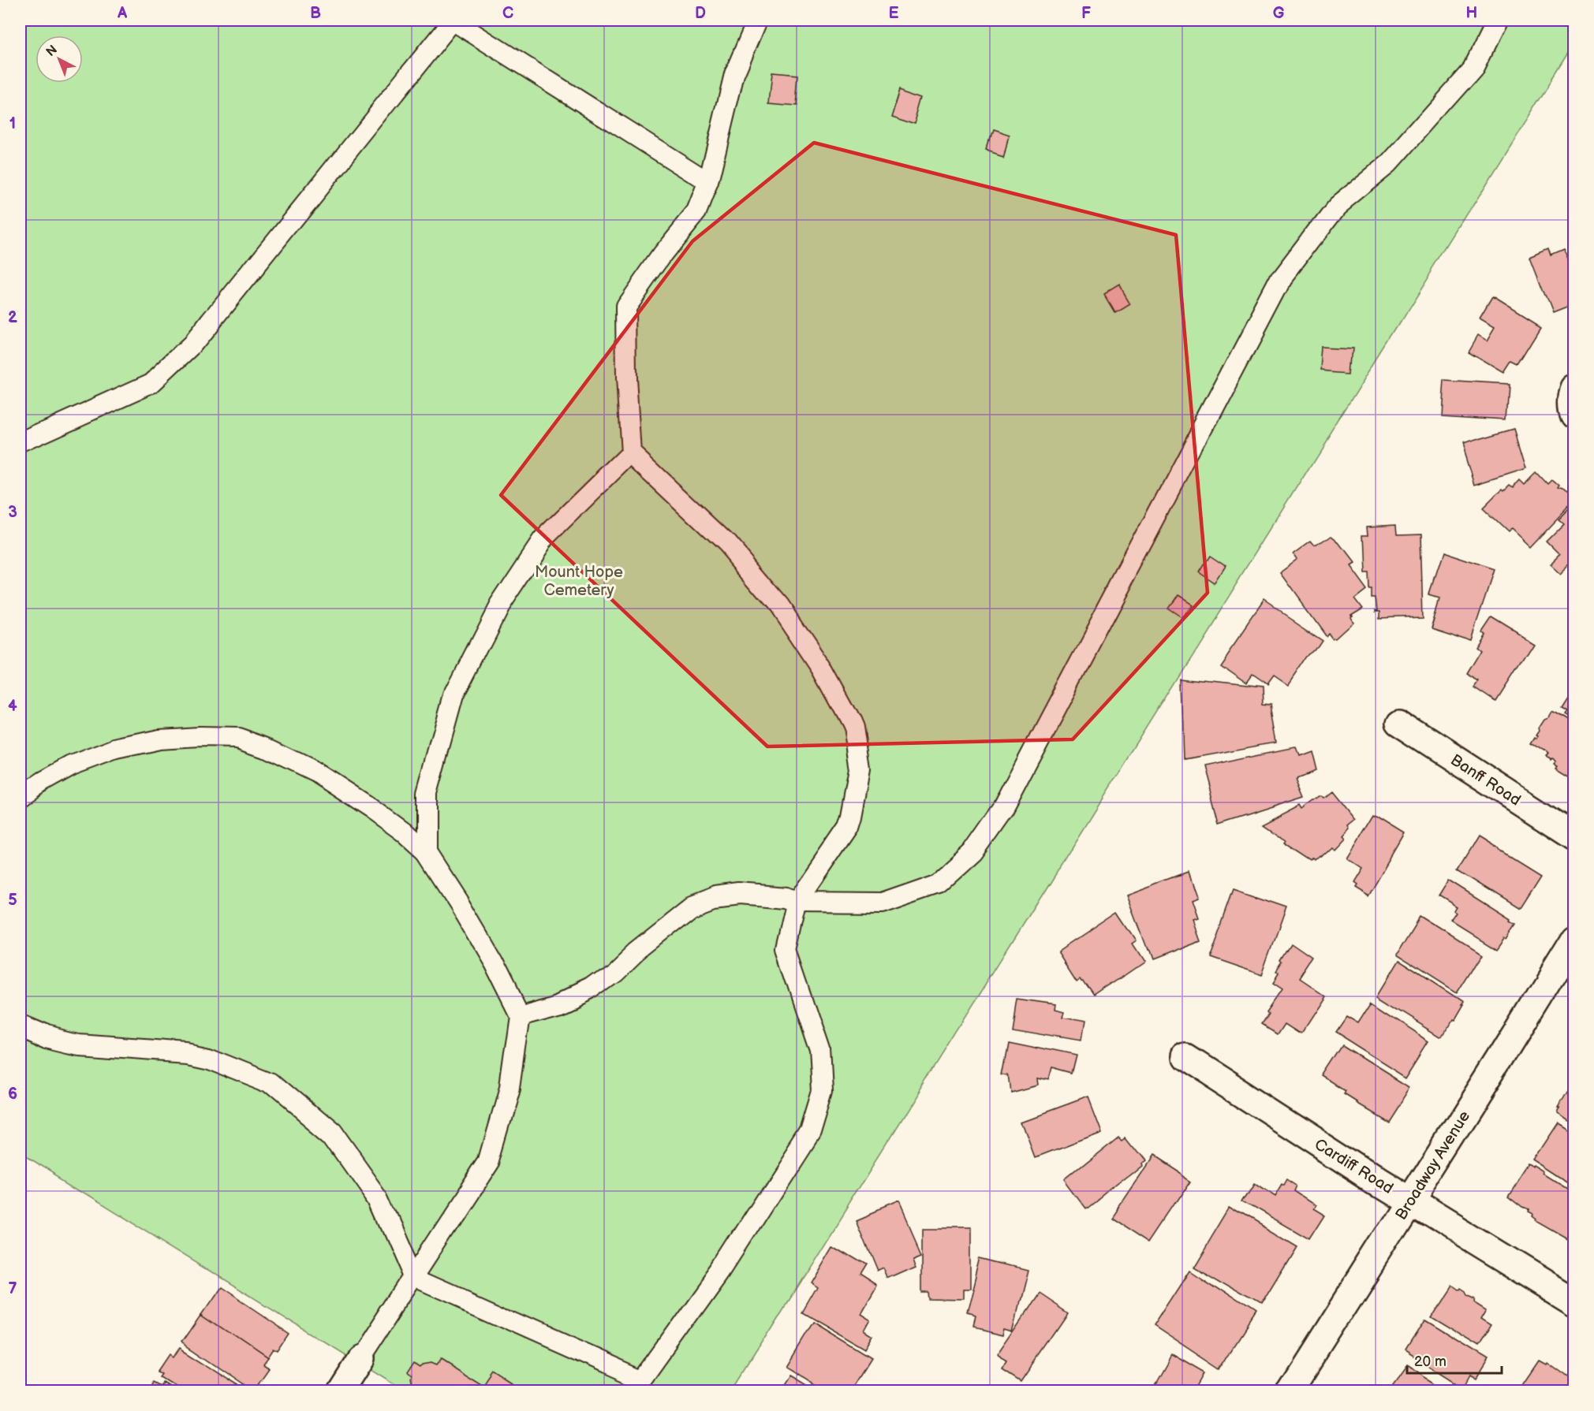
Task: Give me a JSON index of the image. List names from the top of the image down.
{
  "streets": {
    "street": ["Banff Road", "Broadway Avenue", "Cardiff Road"]
  },
  "crossings": [
    ["Broadway Avenue", "Cardiff Road"]
  ],
  "parks": ["Mount Hope Cemetery"],
  "scale_bar": "20 m",
  "north": "top left",
  "grid": {
    "columns": [
      "A",
      "B",
      "C",
      "D",
      "E",
      "F",
      "G",
      "H"
    ],
    "rows": [
      "1",
      "2",
      "3",
      "4",
      "5",
      "6",
      "7"
    ]
  }
}
